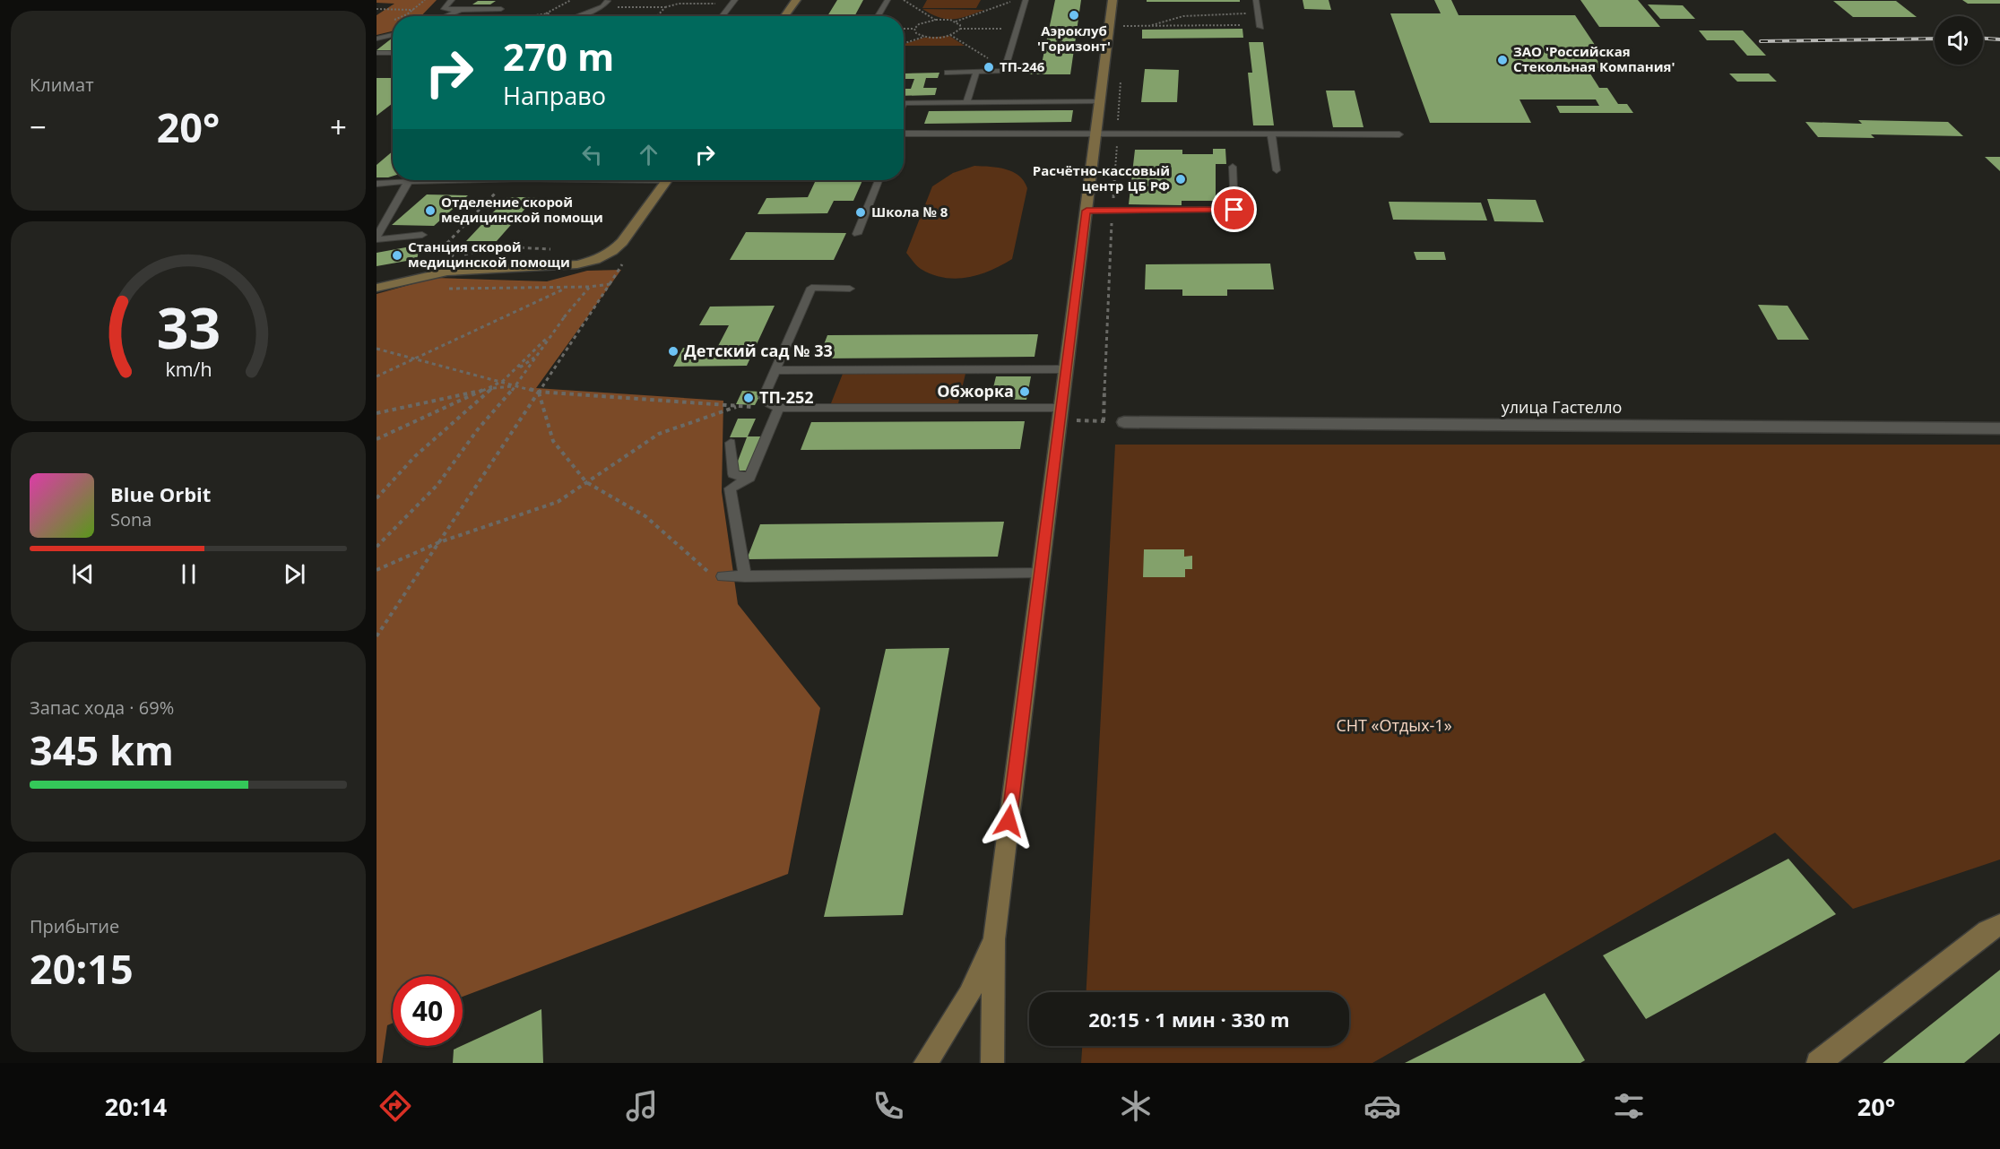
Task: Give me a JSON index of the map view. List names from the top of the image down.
{
  "streets": {
    "street": ["улица Гастелло"]
  },
  "parks": ["СНТ «Отдых-1»"],
  "places": [
    "Аэроклуб 'Горизонт'",
    "ЗАО 'Российская Стекольная Компания'",
    "ТП-246",
    "Расчётно-кассовый центр ЦБ РФ",
    "Отделение скорой медицинской помощи",
    "Школа № 8",
    "Станция скорой медицинской помощи",
    "Детский сад № 33",
    "Обжорка",
    "ТП-252"
  ],
  "page": {
    "tile": [
      "Климат",
      ["Запас хода · 69%", "345 km"],
      ["Прибытие", "20:15"]
    ],
    "turn": ["270 m", "Направо"],
    "heat": ["−", "20°", "+"],
    "song": ["Blue Orbit", "Sona"],
    "limit": "40",
    "trip": "20:15 · 1 мин · 330 m",
    "tabs": ["20:14", "20°"],
    "gauge": ["33", "km/h"]
  }
}
